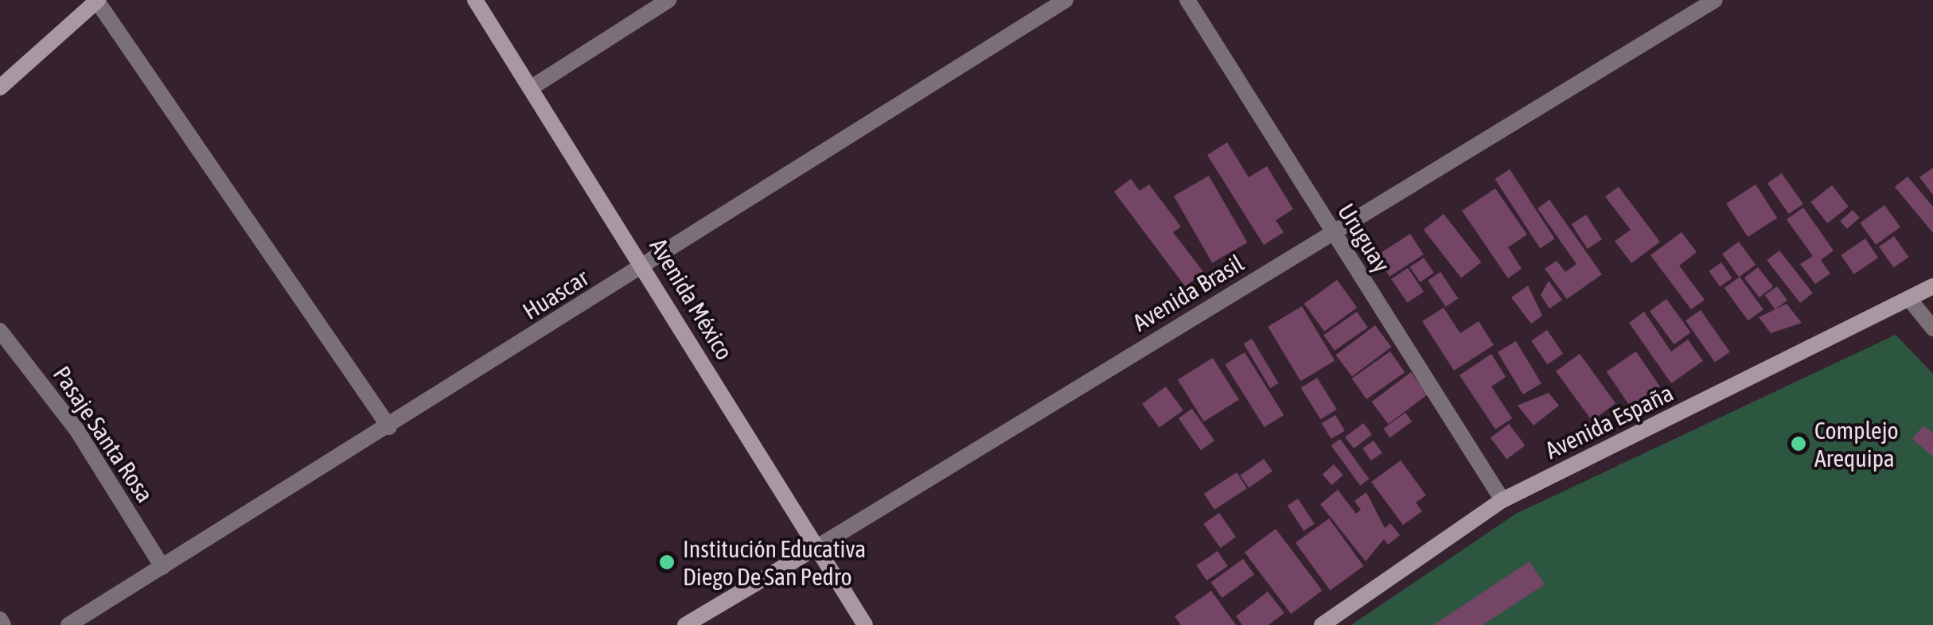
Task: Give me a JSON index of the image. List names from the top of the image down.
{
  "streets": {
    "street": [
      "Uruguay",
      "Avenida Brasil",
      "Huascar",
      "Avenida México",
      "Avenida España",
      "Pasaje Santa Rosa"
    ]
  },
  "crossings": [
    ["Uruguay", "Avenida Brasil"],
    ["Uruguay", "Avenida España"],
    ["Avenida Brasil", "Avenida México"],
    ["Huascar", "Avenida México"],
    ["Huascar", "Pasaje Santa Rosa"]
  ],
  "places": ["Complejo Arequipa", "Institución Educativa Diego De San Pedro"]
}
